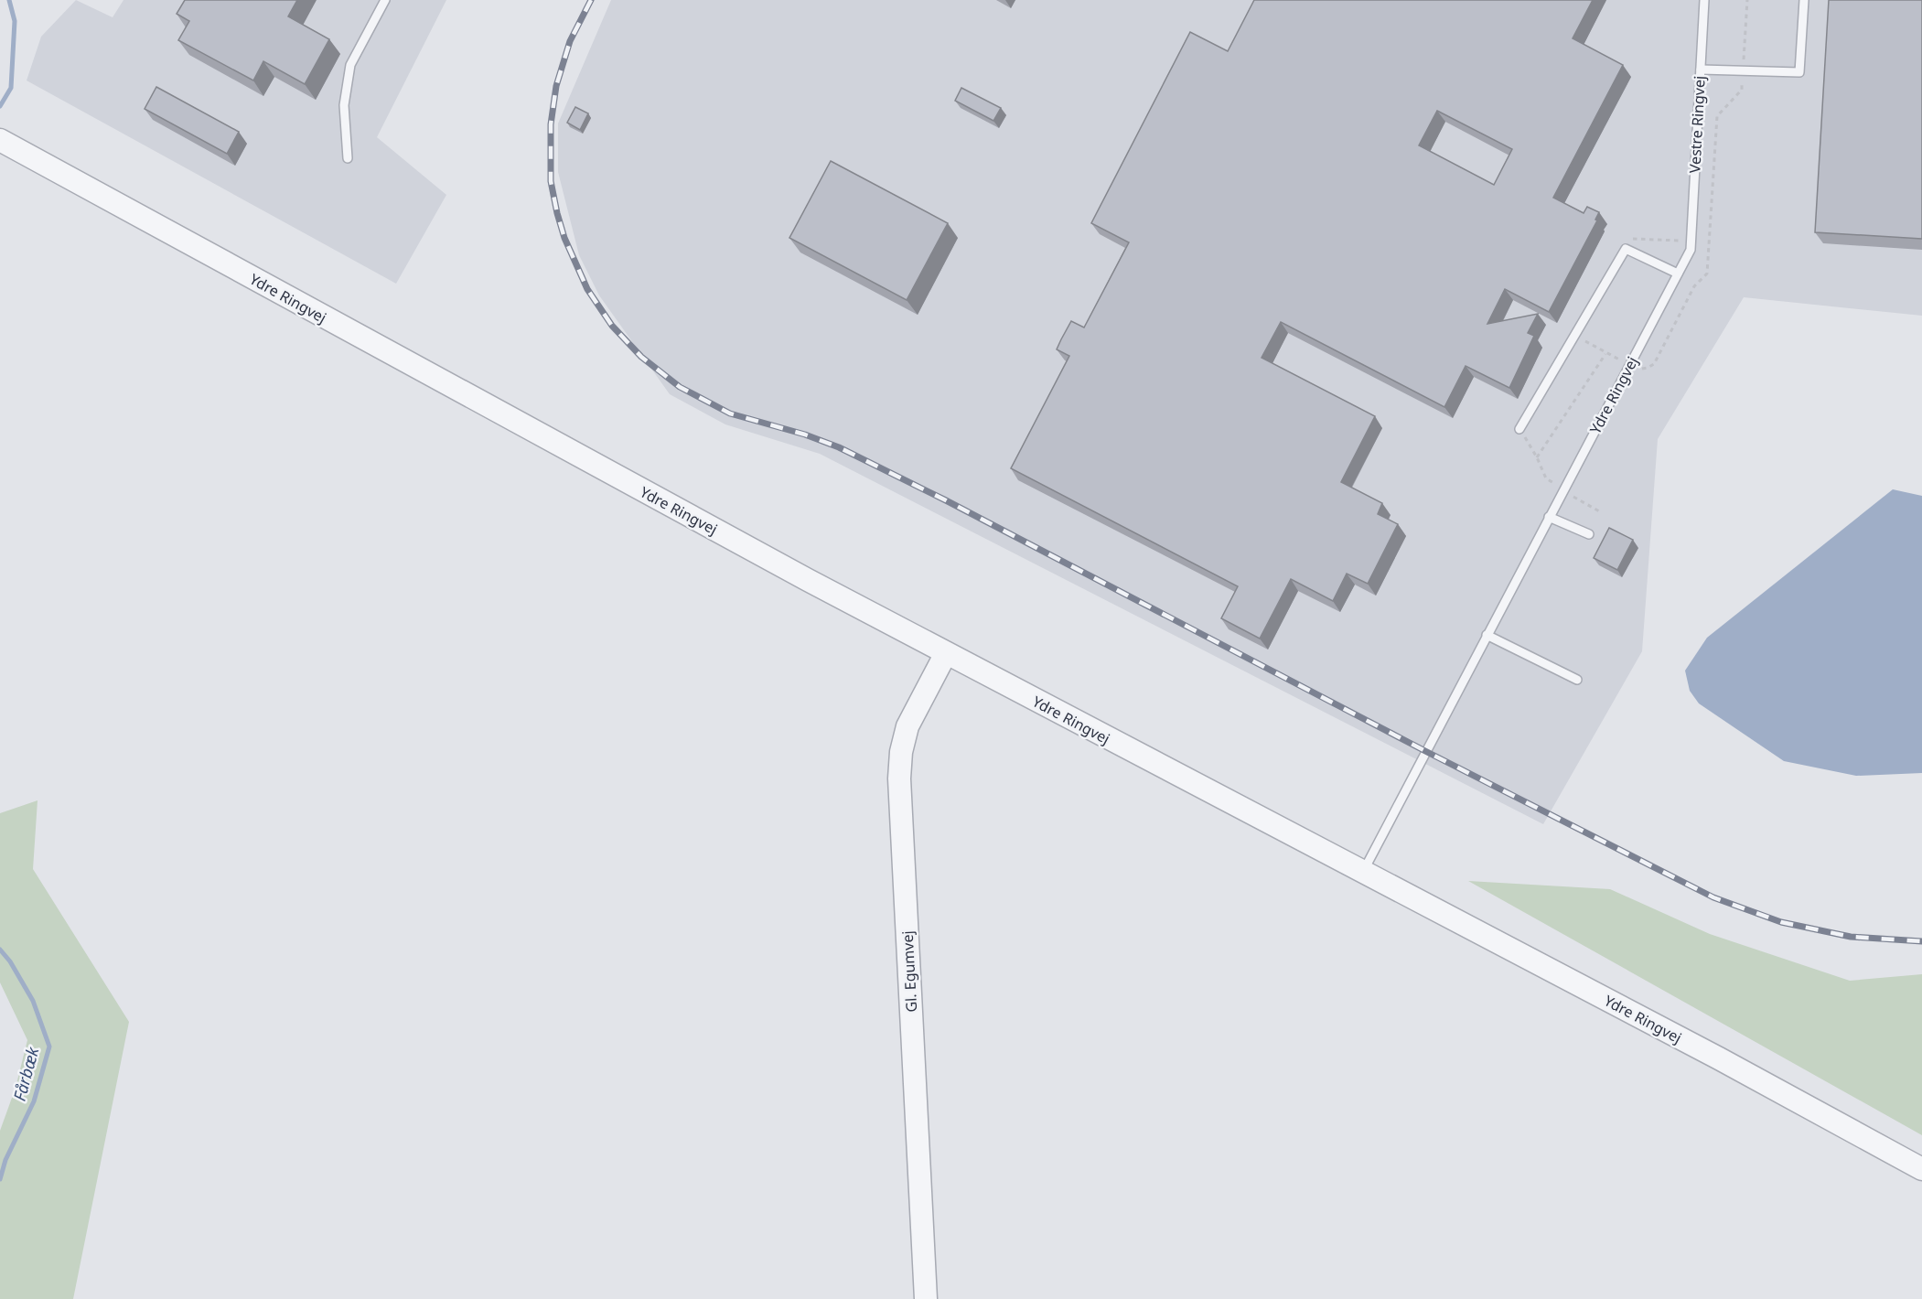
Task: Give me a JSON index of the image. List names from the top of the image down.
{
  "streets": {
    "street": ["Ydre Ringvej", "Gl. Egumvej"],
    "lane": ["Vestre Ringvej"]
  },
  "crossings": [
    ["Vestre Ringvej", "Ydre Ringvej"],
    ["Ydre Ringvej", "Gl. Egumvej"]
  ],
  "water": ["Fårbæk"]
}
